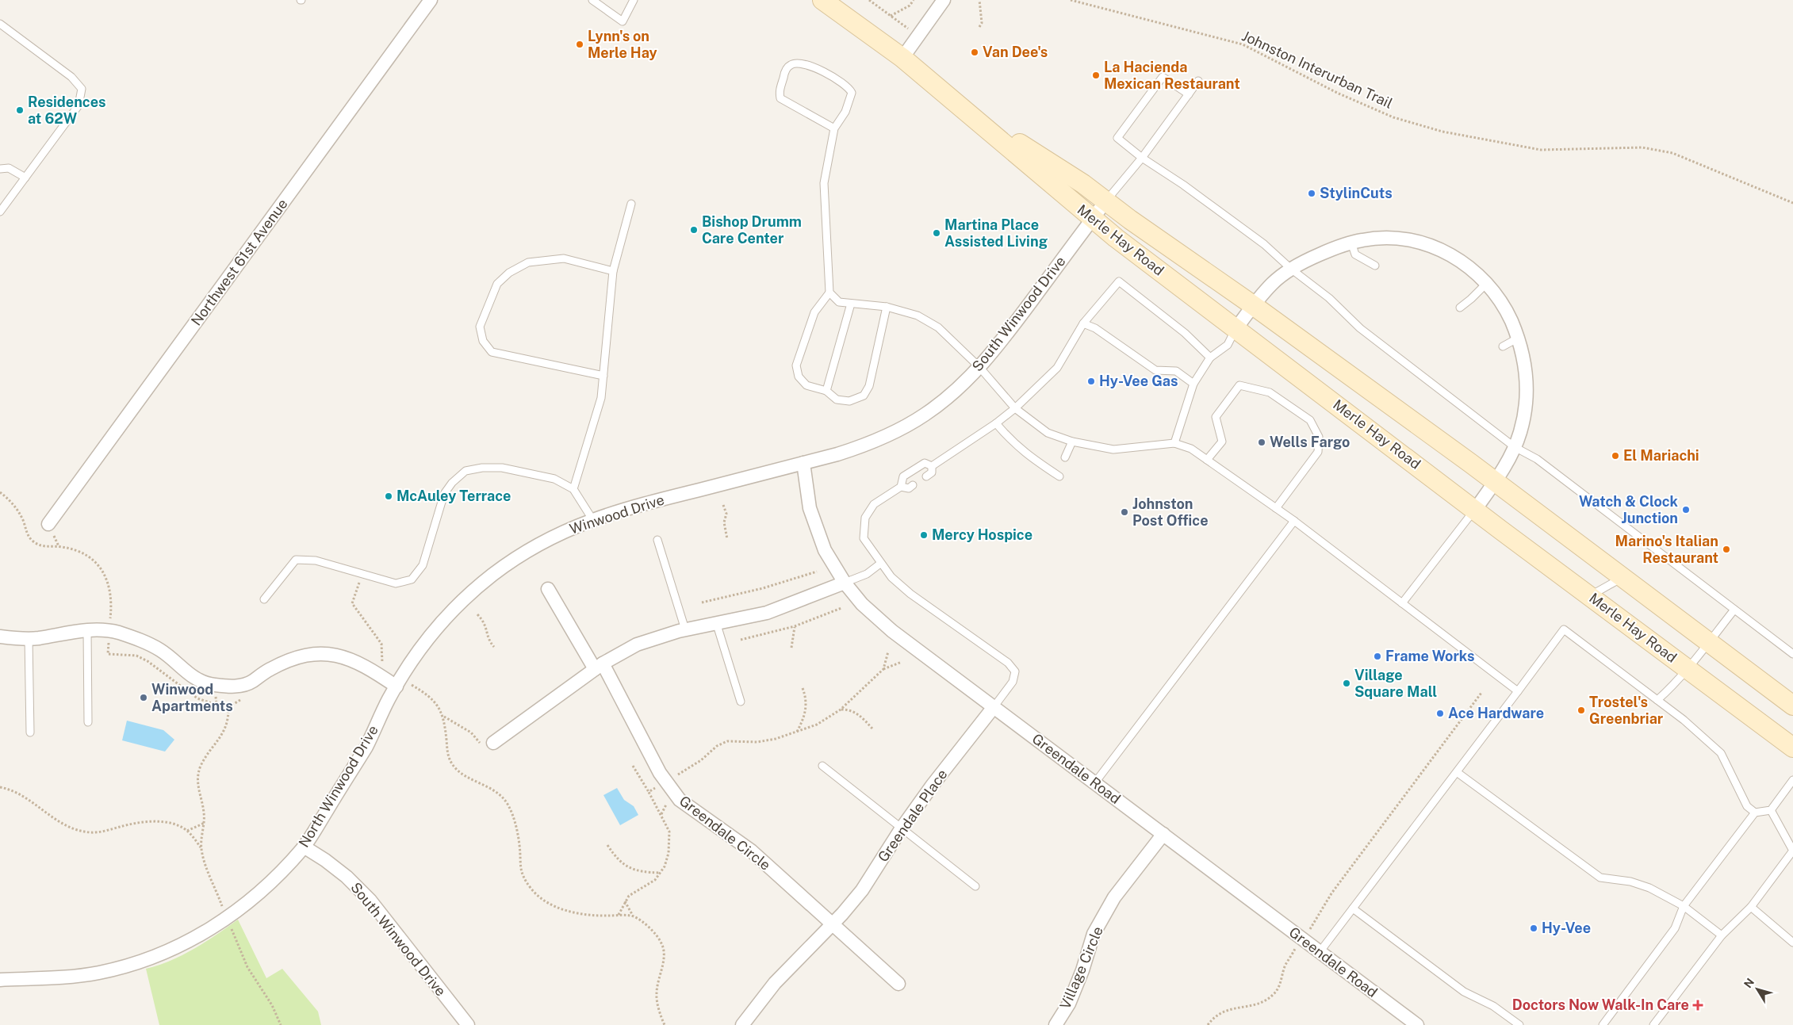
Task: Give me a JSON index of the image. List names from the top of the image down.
{
  "streets": {
    "main road": ["Merle Hay Road"],
    "street": [
      "Northwest 61st Avenue",
      "South Winwood Drive",
      "Winwood Drive",
      "Greendale Road",
      "North Winwood Drive",
      "Greendale Place",
      "Greendale Circle",
      "Village Circle"
    ],
    "path": ["Johnston Interurban Trail"]
  },
  "crossings": [
    ["Merle Hay Road", "South Winwood Drive"],
    ["South Winwood Drive", "Winwood Drive"],
    ["South Winwood Drive", "Greendale Road"],
    ["South Winwood Drive", "North Winwood Drive"],
    ["Winwood Drive", "North Winwood Drive"],
    ["Greendale Road", "Greendale Place"],
    ["Greendale Road", "Village Circle"],
    ["Greendale Place", "Greendale Circle"]
  ],
  "places": {
    "other": [
      "Lynn's on Merle Hay",
      "Van Dee's",
      "La Hacienda Mexican Restaurant",
      "Residences at 62W",
      "StylinCuts",
      "Bishop Drumm Care Center",
      "Martina Place Assisted Living",
      "Hy-Vee Gas",
      "Wells Fargo",
      "El Mariachi",
      "McAuley Terrace",
      "Watch & Clock Junction",
      "Johnston Post Office",
      "Mercy Hospice",
      "Marino's Italian Restaurant",
      "Frame Works",
      "Village Square Mall",
      "Winwood Apartments",
      "Trostel's Greenbriar",
      "Ace Hardware",
      "Hy-Vee"
    ],
    "health": ["Doctors Now Walk-In Care"]
  },
  "north": "top left"
}
